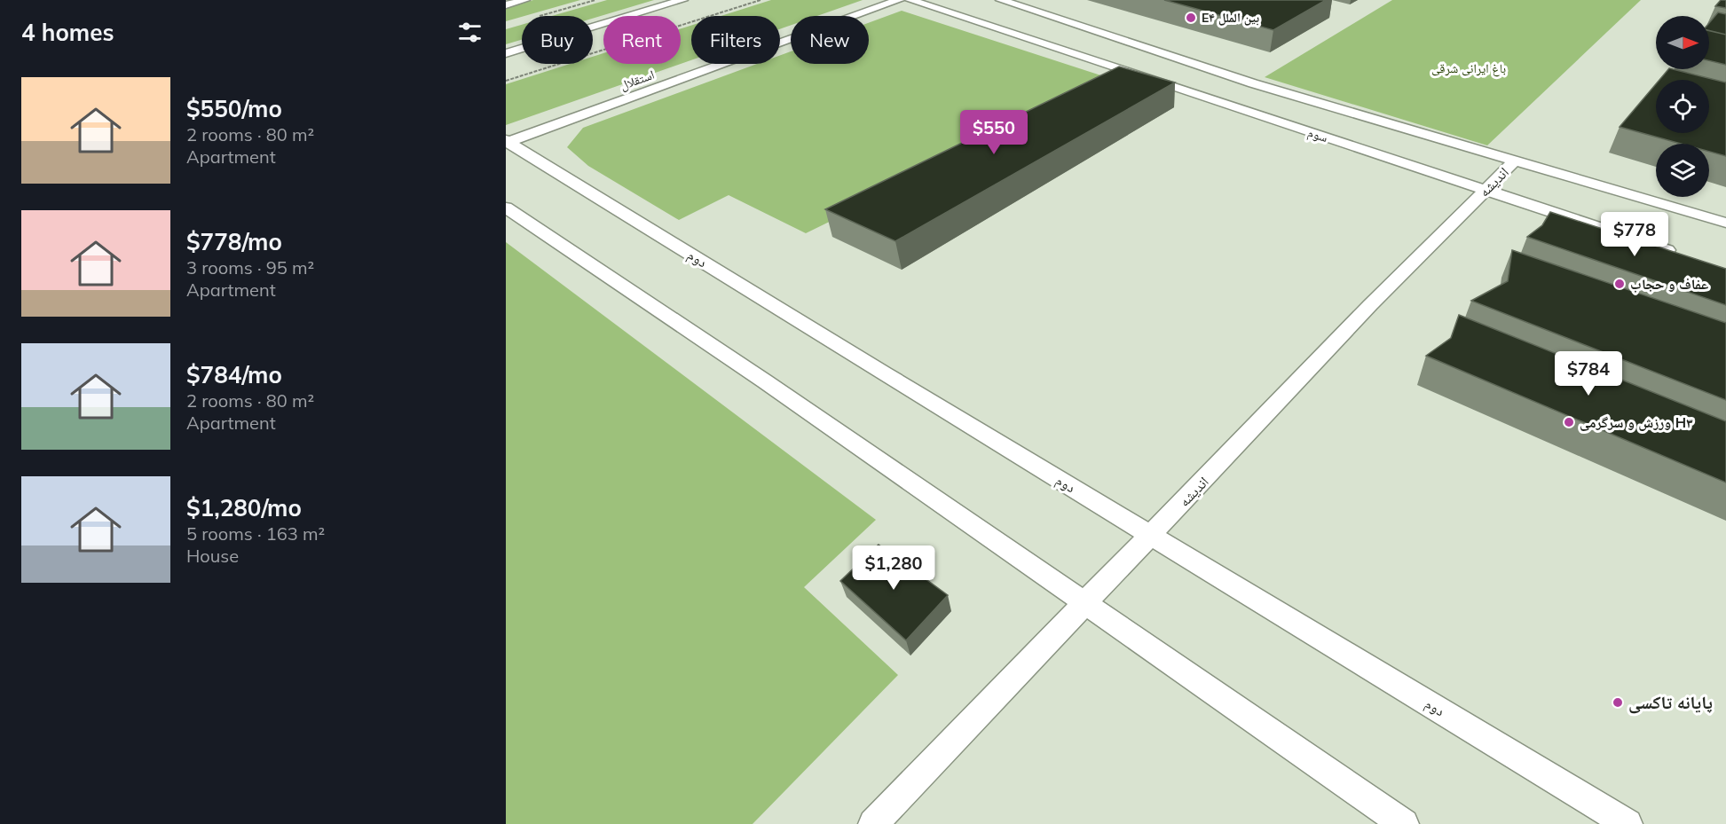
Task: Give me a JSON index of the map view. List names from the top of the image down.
{
  "streets": {
    "lane": [
      "استقلال",
      "سوم",
      "اندیشه",
      "دوم"
    ]
  },
  "crossings": [
    ["استقلال", "دوم"],
    ["سوم", "اندیشه"],
    ["اندیشه", "دوم"]
  ],
  "parks": ["باغ ایرانی شرقی"],
  "places": [
    "E۴ بین الملل",
    "عفاف و حجاب",
    "ورزش و سرگرمی H۳",
    "پایانه تاکسی"
  ],
  "north": "right",
  "page": {
    "heading": "4 homes",
    "chip": [
      "Buy",
      "Rent",
      "Filters",
      "New"
    ],
    "list": [
      {
        "name": "$550/mo",
        "note": "2 rooms · 80 m² · Apartment"
      },
      {
        "name": "$778/mo",
        "note": "3 rooms · 95 m² · Apartment"
      },
      {
        "name": "$784/mo",
        "note": "2 rooms · 80 m² · Apartment"
      },
      {
        "name": "$1,280/mo",
        "note": "5 rooms · 163 m² · House"
      }
    ],
    "price": [
      "$550",
      "$778",
      "$784",
      "$1,280"
    ]
  }
}
